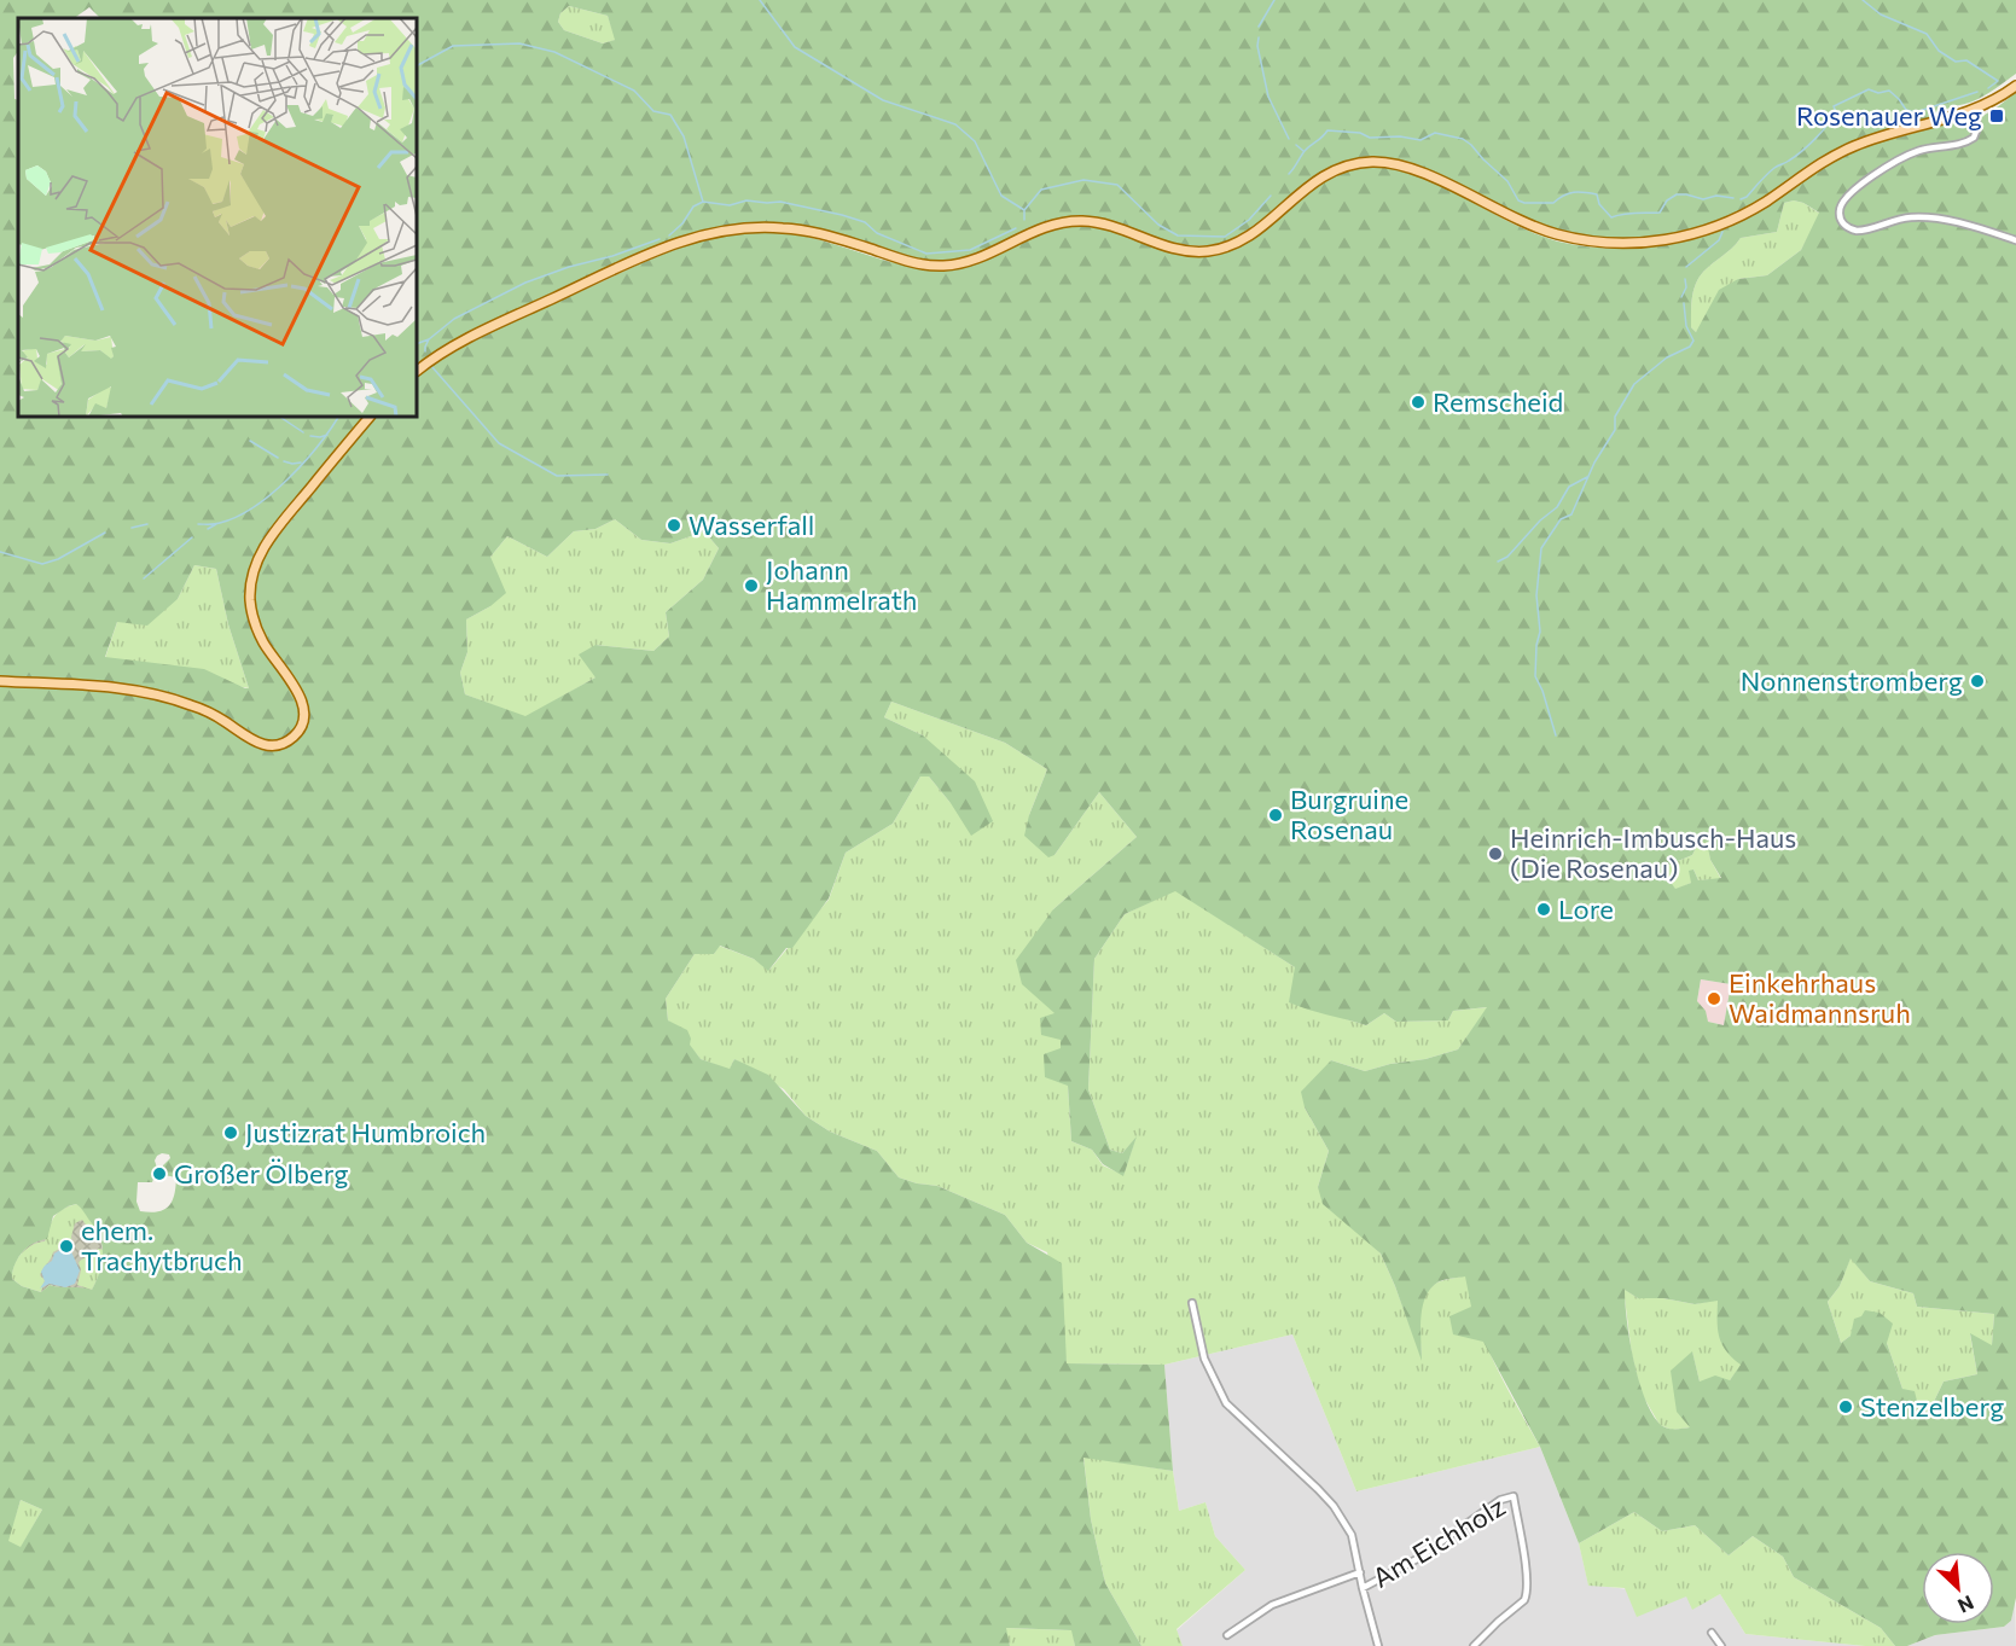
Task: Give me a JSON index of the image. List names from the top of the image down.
{
  "streets": {
    "street": ["Am Eichholz"]
  },
  "places": {
    "transit": ["Rosenauer Weg"],
    "other": [
      "Remscheid",
      "Wasserfall",
      "Johann Hammelrath",
      "Nonnenstromberg",
      "Burgruine Rosenau",
      "Heinrich-Imbusch-Haus (Die Rosenau)",
      "Lore",
      "Einkehrhaus Waidmannsruh",
      "Justizrat Humbroich",
      "Großer Ölberg",
      "ehem. Trachytbruch",
      "Stenzelberg"
    ]
  },
  "north": "bottom right"
}
